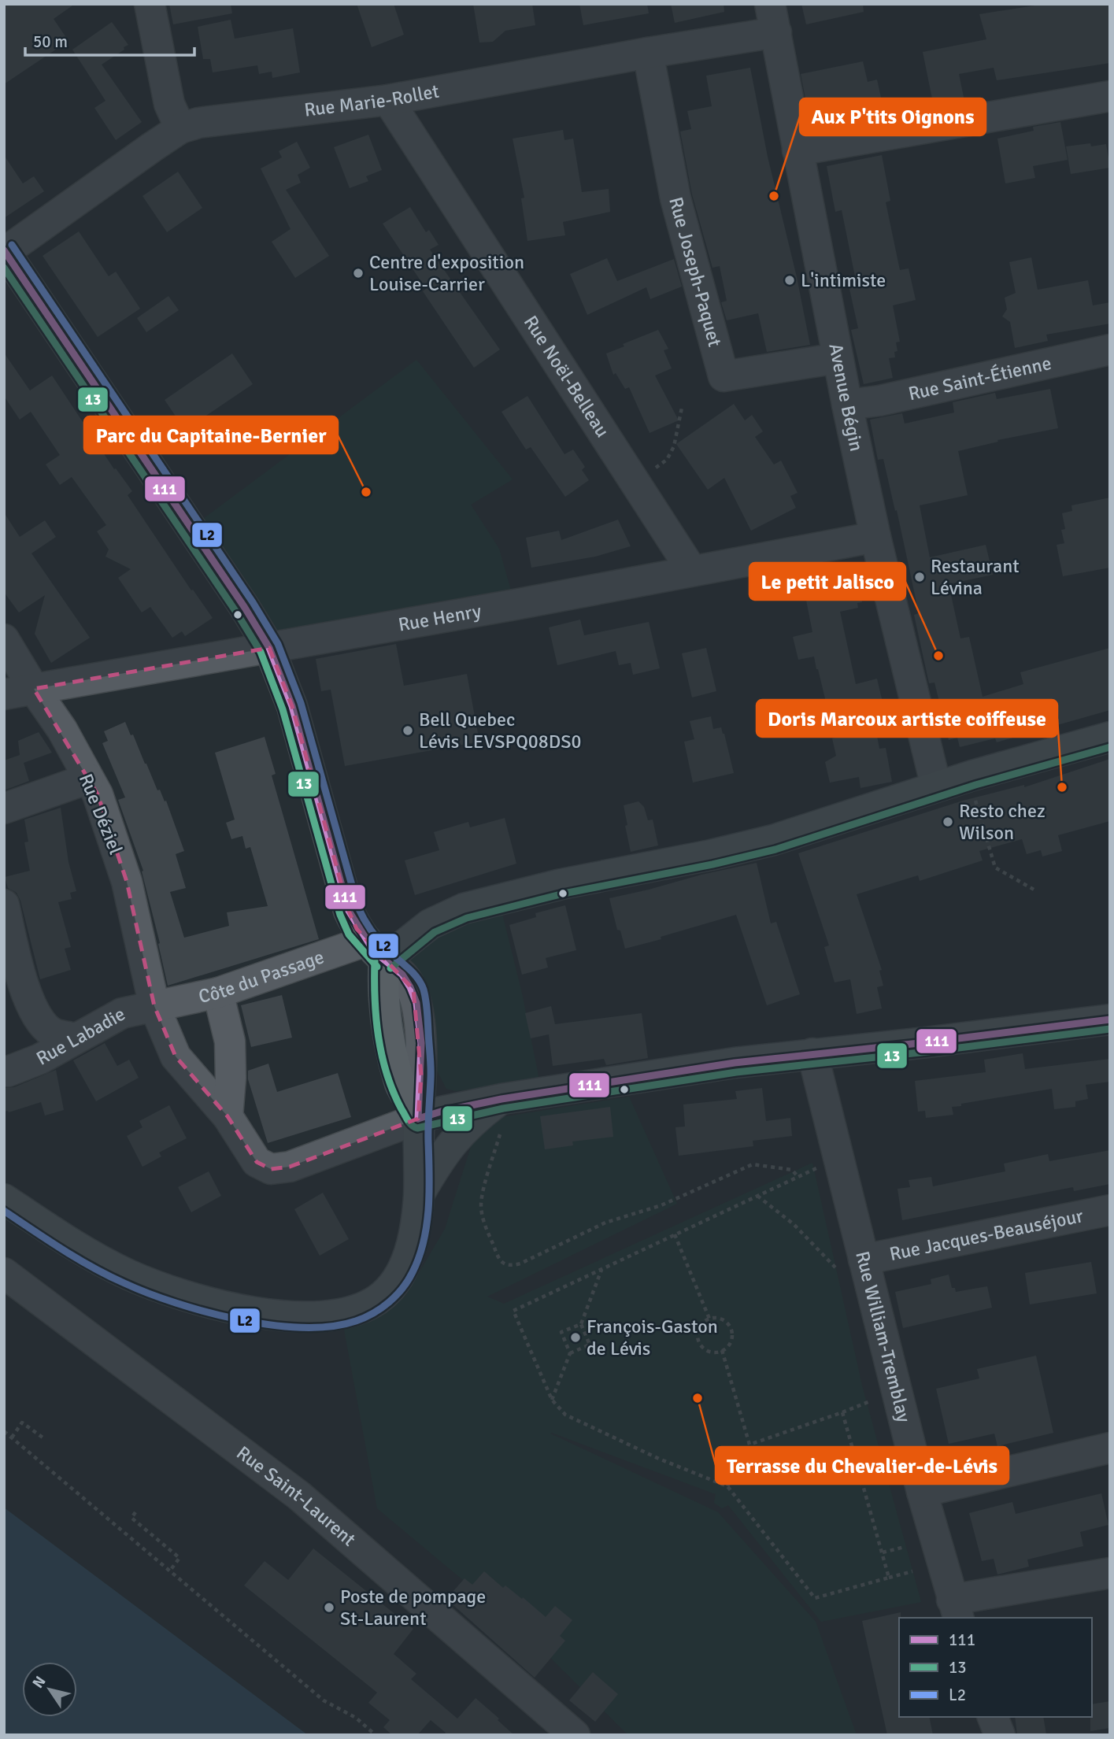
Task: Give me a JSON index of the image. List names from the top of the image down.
{
  "streets": {
    "main road": ["Côte du Passage"],
    "street": [
      "Rue Marie-Rollet",
      "Rue Joseph-Paquet",
      "Rue Noël-Belleau",
      "Rue Saint-Étienne",
      "Avenue Bégin",
      "Rue Henry",
      "Rue Déziel",
      "Rue Labadie",
      "Rue Jacques-Beauséjour",
      "Rue William-Tremblay",
      "Rue Saint-Laurent"
    ]
  },
  "crossings": [
    ["Rue Marie-Rollet", "Rue Joseph-Paquet"],
    ["Rue Marie-Rollet", "Rue Noël-Belleau"],
    ["Rue Marie-Rollet", "Avenue Bégin"],
    ["Rue Joseph-Paquet", "Avenue Bégin"],
    ["Rue Noël-Belleau", "Rue Henry"],
    ["Rue Saint-Étienne", "Avenue Bégin"],
    ["Avenue Bégin", "Rue Henry"],
    ["Avenue Bégin", "Côte du Passage"],
    ["Rue Henry", "Rue Déziel"],
    ["Rue Déziel", "Côte du Passage"],
    ["Rue Déziel", "Rue Labadie"],
    ["Côte du Passage", "Rue Labadie"],
    ["Rue Jacques-Beauséjour", "Rue William-Tremblay"]
  ],
  "places": [
    "Aux P'tits Oignons",
    "Centre d'exposition Louise-Carrier",
    "L'intimiste",
    "Parc du Capitaine-Bernier",
    "Restaurant Lévina",
    "Le petit Jalisco",
    "Bell Quebec Lévis LEVSPQ08DS0",
    "Doris Marcoux artiste coiffeuse",
    "Resto chez Wilson",
    "François-Gaston de Lévis",
    "Terrasse du Chevalier-de-Lévis",
    "Poste de pompage St-Laurent"
  ],
  "lines": ["transit line L2", "transit line 111", "transit line 13"],
  "legend": ["111", "13", "L2"],
  "scale_bar": "50 m",
  "north": "top left"
}
